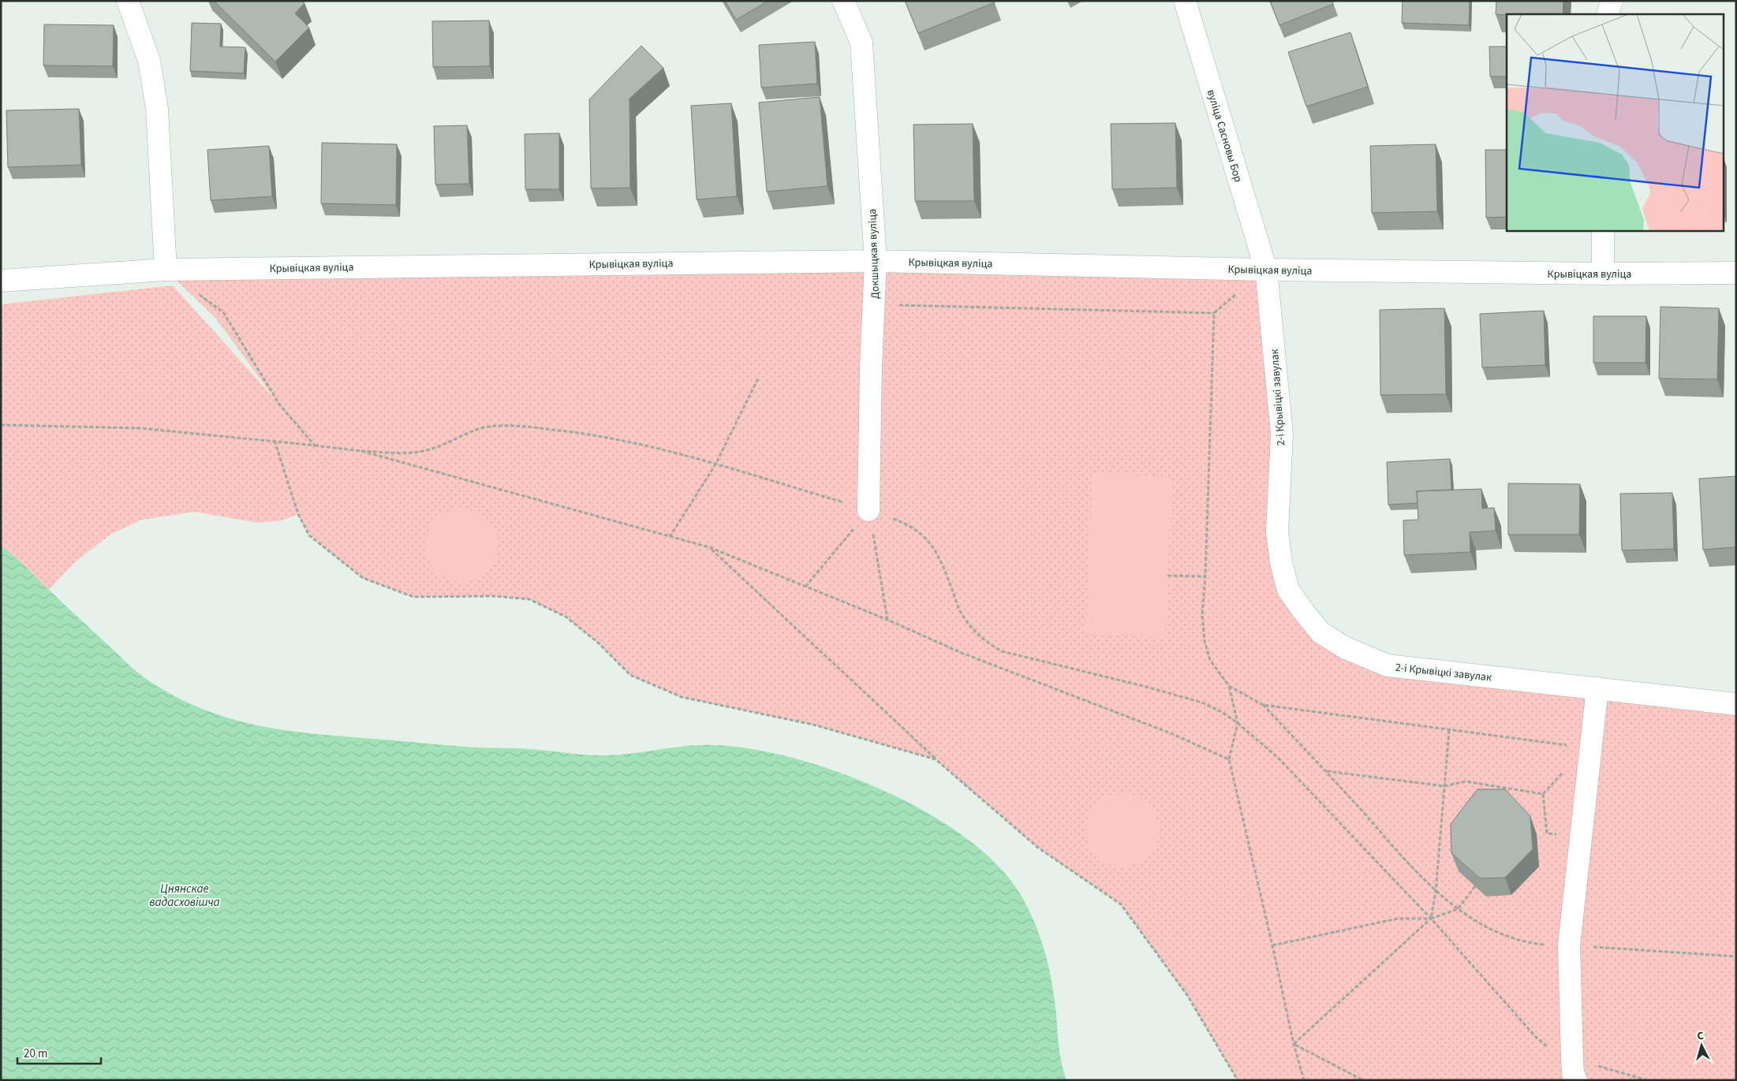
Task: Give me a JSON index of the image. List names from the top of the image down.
{
  "streets": {
    "street": [
      "вуліца Сасновы Бор",
      "Докшыцкая вуліца",
      "Крывіцкая вуліца",
      "2-і Крывіцкі завулак"
    ]
  },
  "crossings": [
    ["вуліца Сасновы Бор", "Крывіцкая вуліца"],
    ["вуліца Сасновы Бор", "2-і Крывіцкі завулак"],
    ["Докшыцкая вуліца", "Крывіцкая вуліца"],
    ["Крывіцкая вуліца", "2-і Крывіцкі завулак"]
  ],
  "water": ["Цнянскае вадасховішча"],
  "scale_bar": "20 m",
  "north": "top"
}
